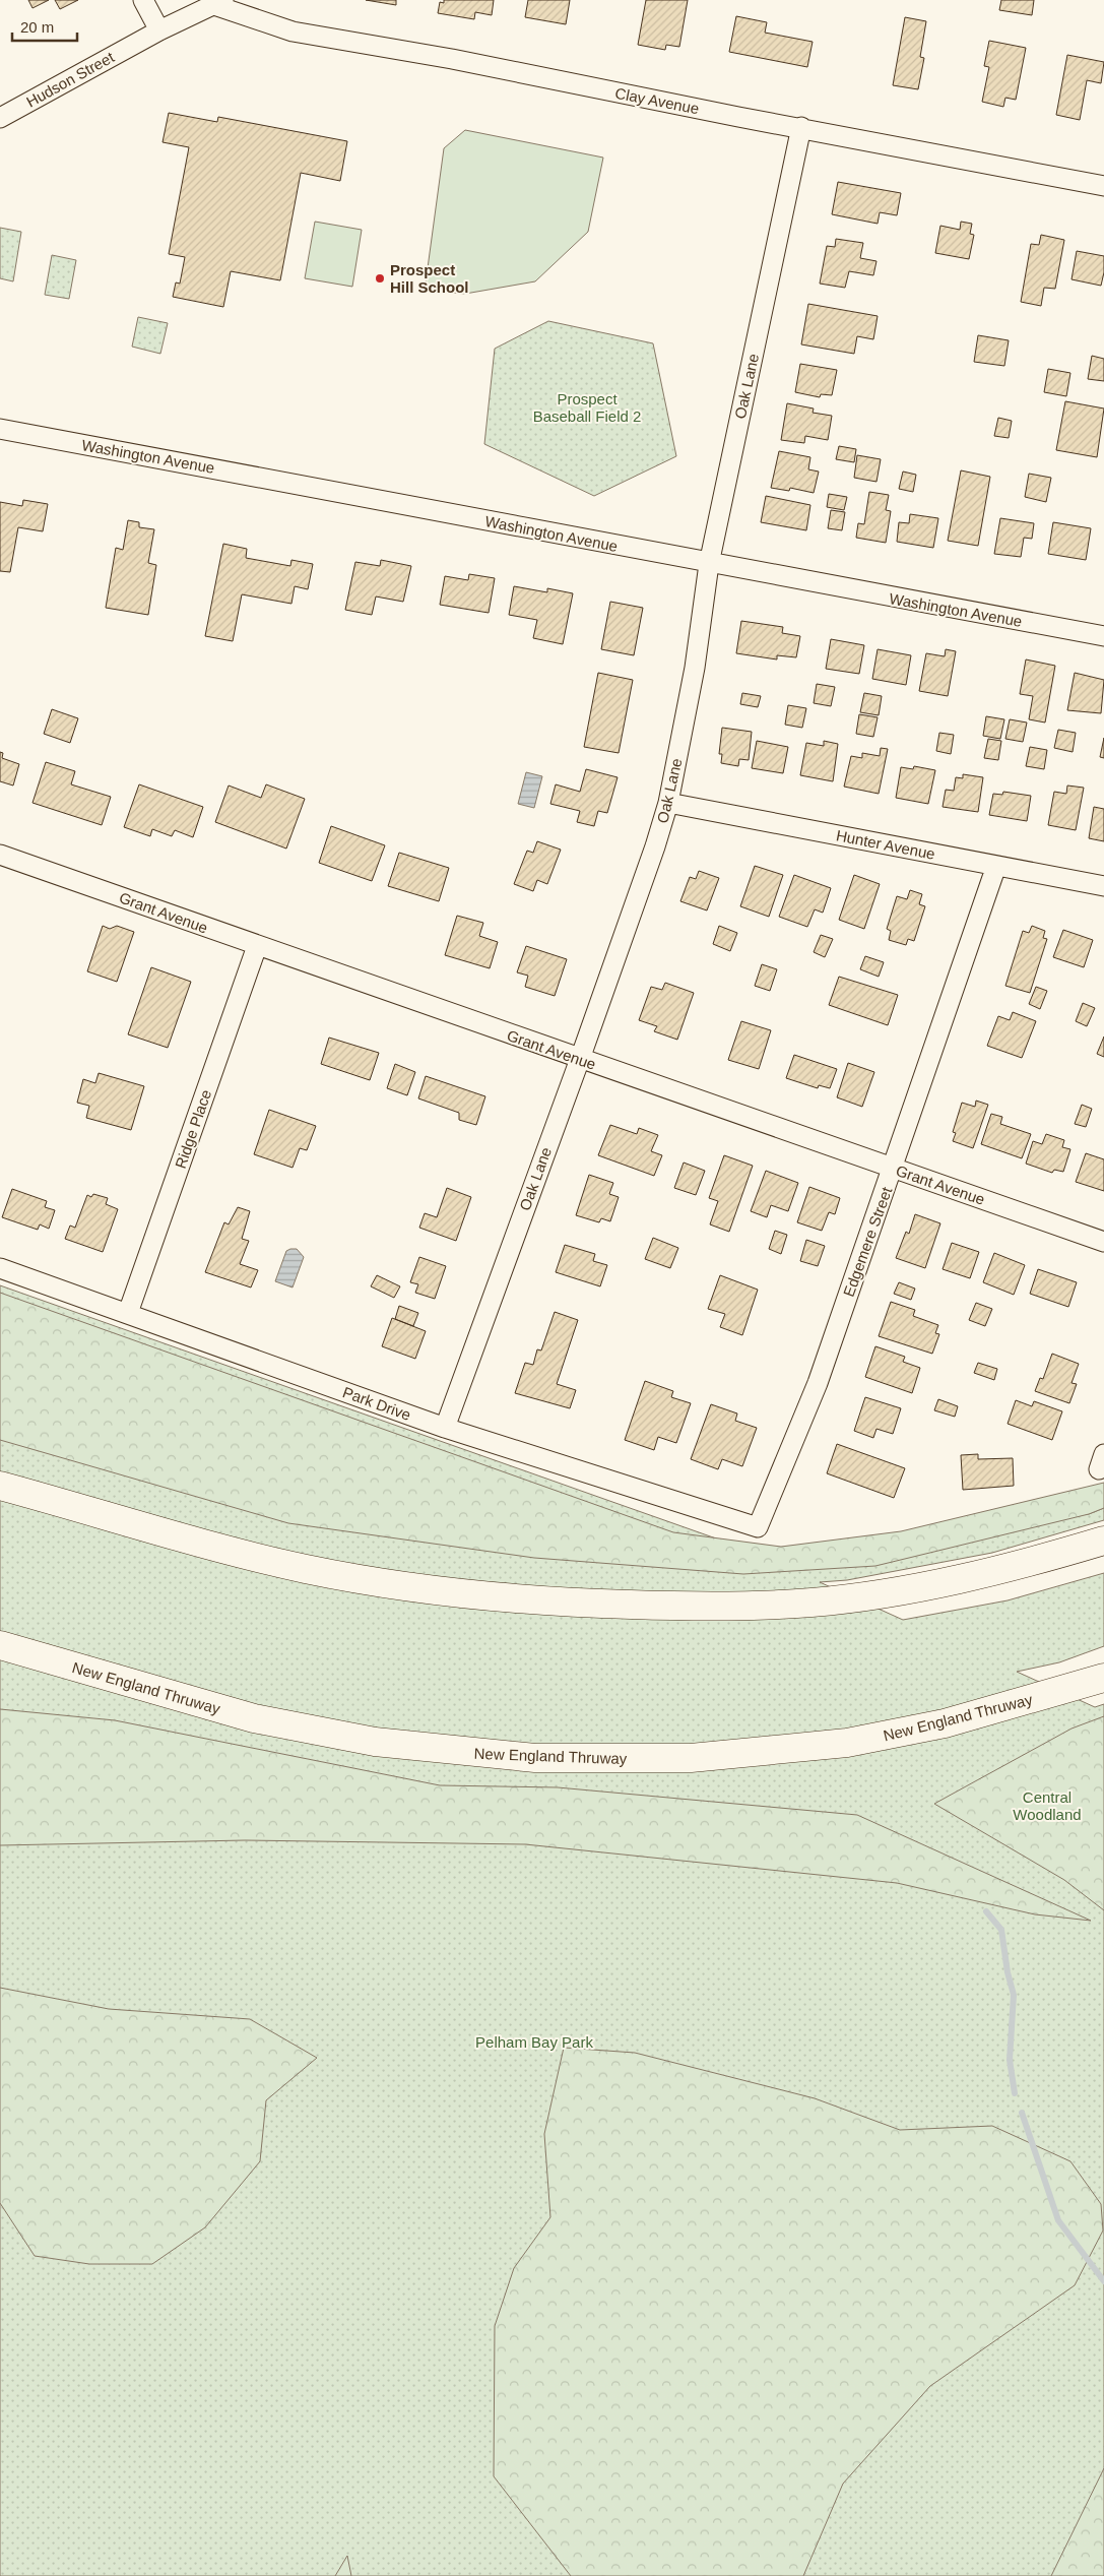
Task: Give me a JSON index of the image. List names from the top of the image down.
{
  "streets": {
    "highway": ["New England Thruway"],
    "street": [
      "Hudson Street",
      "Clay Avenue",
      "Oak Lane",
      "Washington Avenue",
      "Hunter Avenue",
      "Grant Avenue",
      "Ridge Place",
      "Edgemere Street",
      "Park Drive"
    ]
  },
  "crossings": [
    ["Hudson Street", "Clay Avenue"],
    ["Clay Avenue", "Oak Lane"],
    ["Oak Lane", "Washington Avenue"],
    ["Oak Lane", "Hunter Avenue"],
    ["Oak Lane", "Grant Avenue"],
    ["Oak Lane", "Park Drive"],
    ["Hunter Avenue", "Edgemere Street"],
    ["Grant Avenue", "Ridge Place"],
    ["Grant Avenue", "Edgemere Street"],
    ["Ridge Place", "Park Drive"],
    ["Edgemere Street", "Park Drive"]
  ],
  "parks": ["Prospect Baseball Field 2", "Central Woodland", "Pelham Bay Park"],
  "places": ["Prospect Hill School"],
  "scale_bar": "20 m"
}
